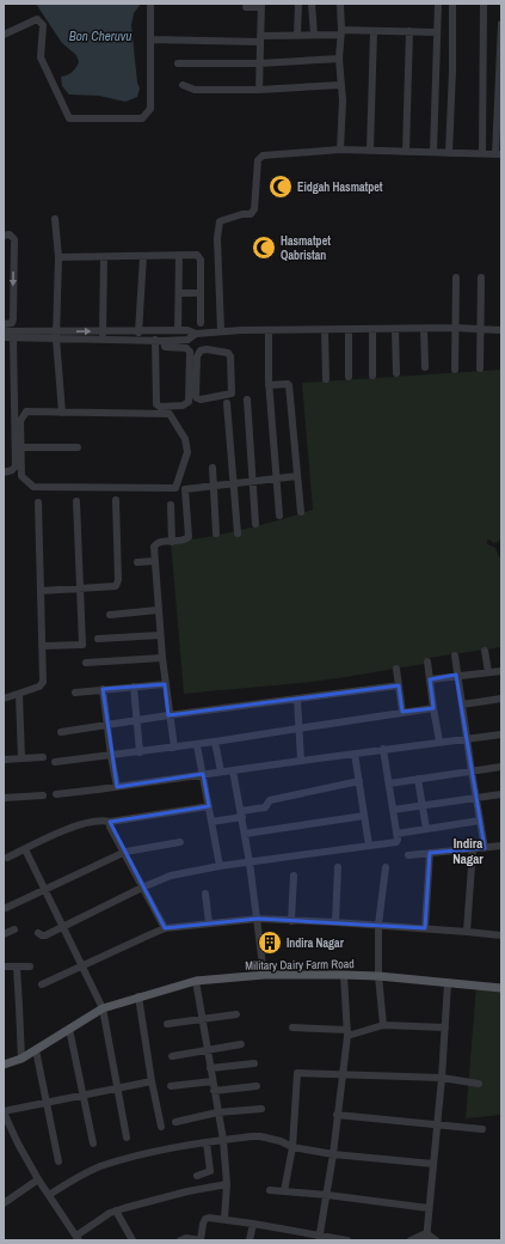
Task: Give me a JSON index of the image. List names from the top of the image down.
{
  "streets": {
    "main road": ["Military Dairy Farm Road"]
  },
  "districts": ["Indira Nagar"],
  "water": ["Bon Cheruvu"],
  "places": {
    "mosque": ["Eidgah Hasmatpet", "Hasmatpet Qabristan"],
    "building": ["Indira Nagar"]
  }
}
